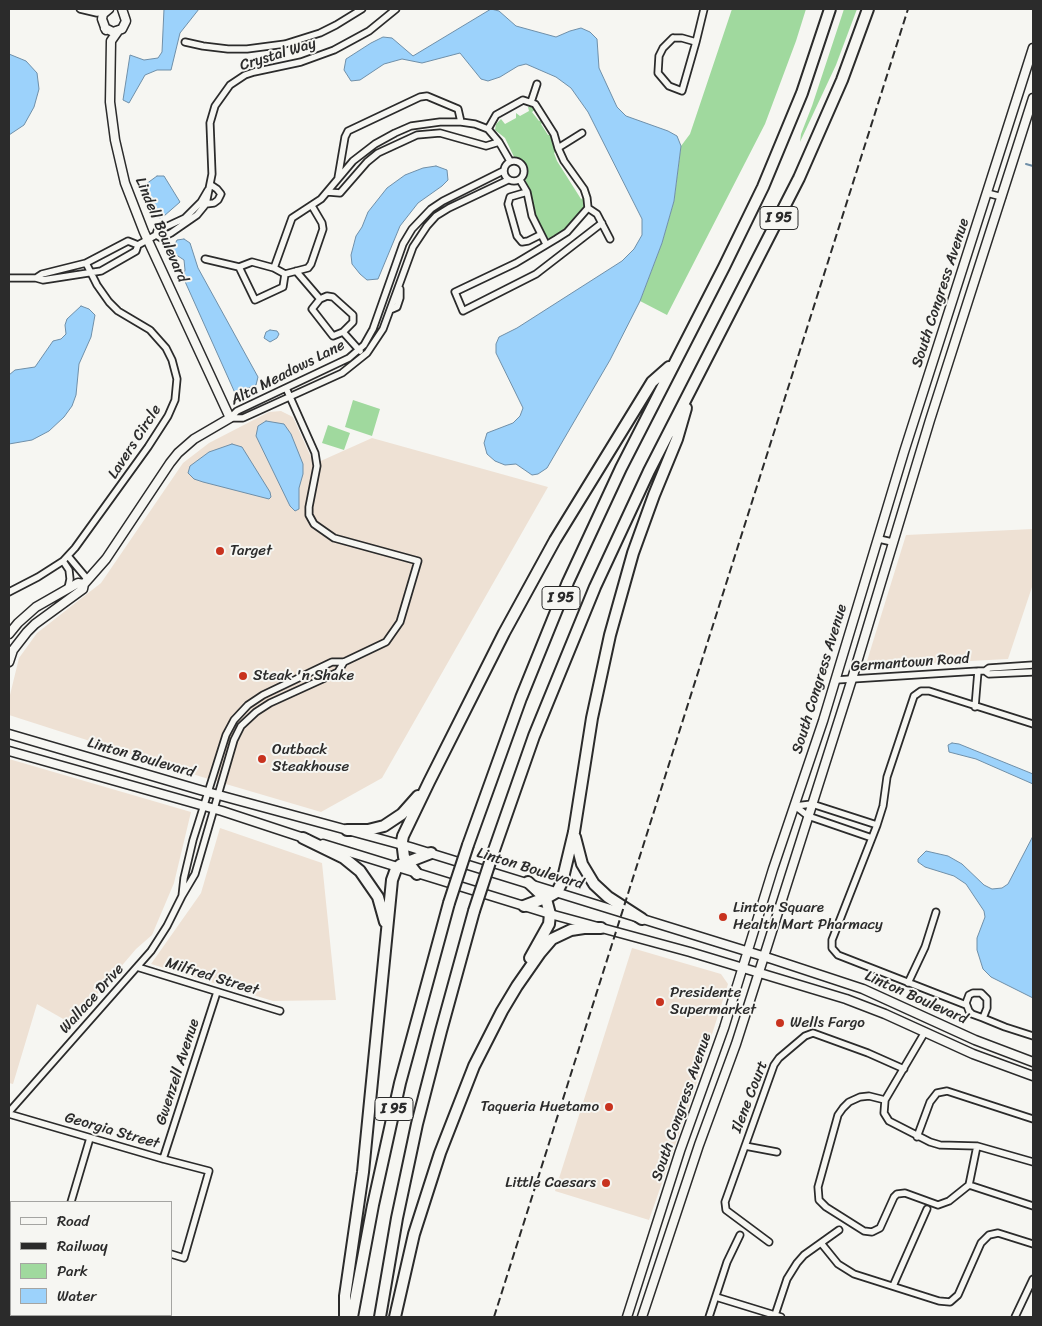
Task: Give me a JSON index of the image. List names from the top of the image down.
{
  "streets": {
    "highway": ["I 95"],
    "main road": ["Lindell Boulevard", "South Congress Avenue", "Linton Boulevard"],
    "street": [
      "Crystal Way",
      "Alta Meadows Lane",
      "Lavers Circle",
      "Germantown Road",
      "Milfred Street",
      "Wallace Drive",
      "Gwenzell Avenue",
      "Ilene Court",
      "Georgia Street"
    ]
  },
  "crossings": [
    ["Crystal Way", "Lindell Boulevard"],
    ["Lindell Boulevard", "Alta Meadows Lane"],
    ["South Congress Avenue", "Germantown Road"],
    ["South Congress Avenue", "Linton Boulevard"],
    ["Linton Boulevard", "Wallace Drive"],
    ["Milfred Street", "Wallace Drive"],
    ["Milfred Street", "Gwenzell Avenue"],
    ["Wallace Drive", "Georgia Street"],
    ["Gwenzell Avenue", "Georgia Street"]
  ],
  "places": [
    "Target",
    "Steak 'n Shake",
    "Outback Steakhouse",
    "Linton Square Health Mart Pharmacy",
    "Presidente Supermarket",
    "Wells Fargo",
    "Taqueria Huetamo",
    "Little Caesars"
  ],
  "legend": [
    "Road",
    "Railway",
    "Park",
    "Water"
  ]
}
